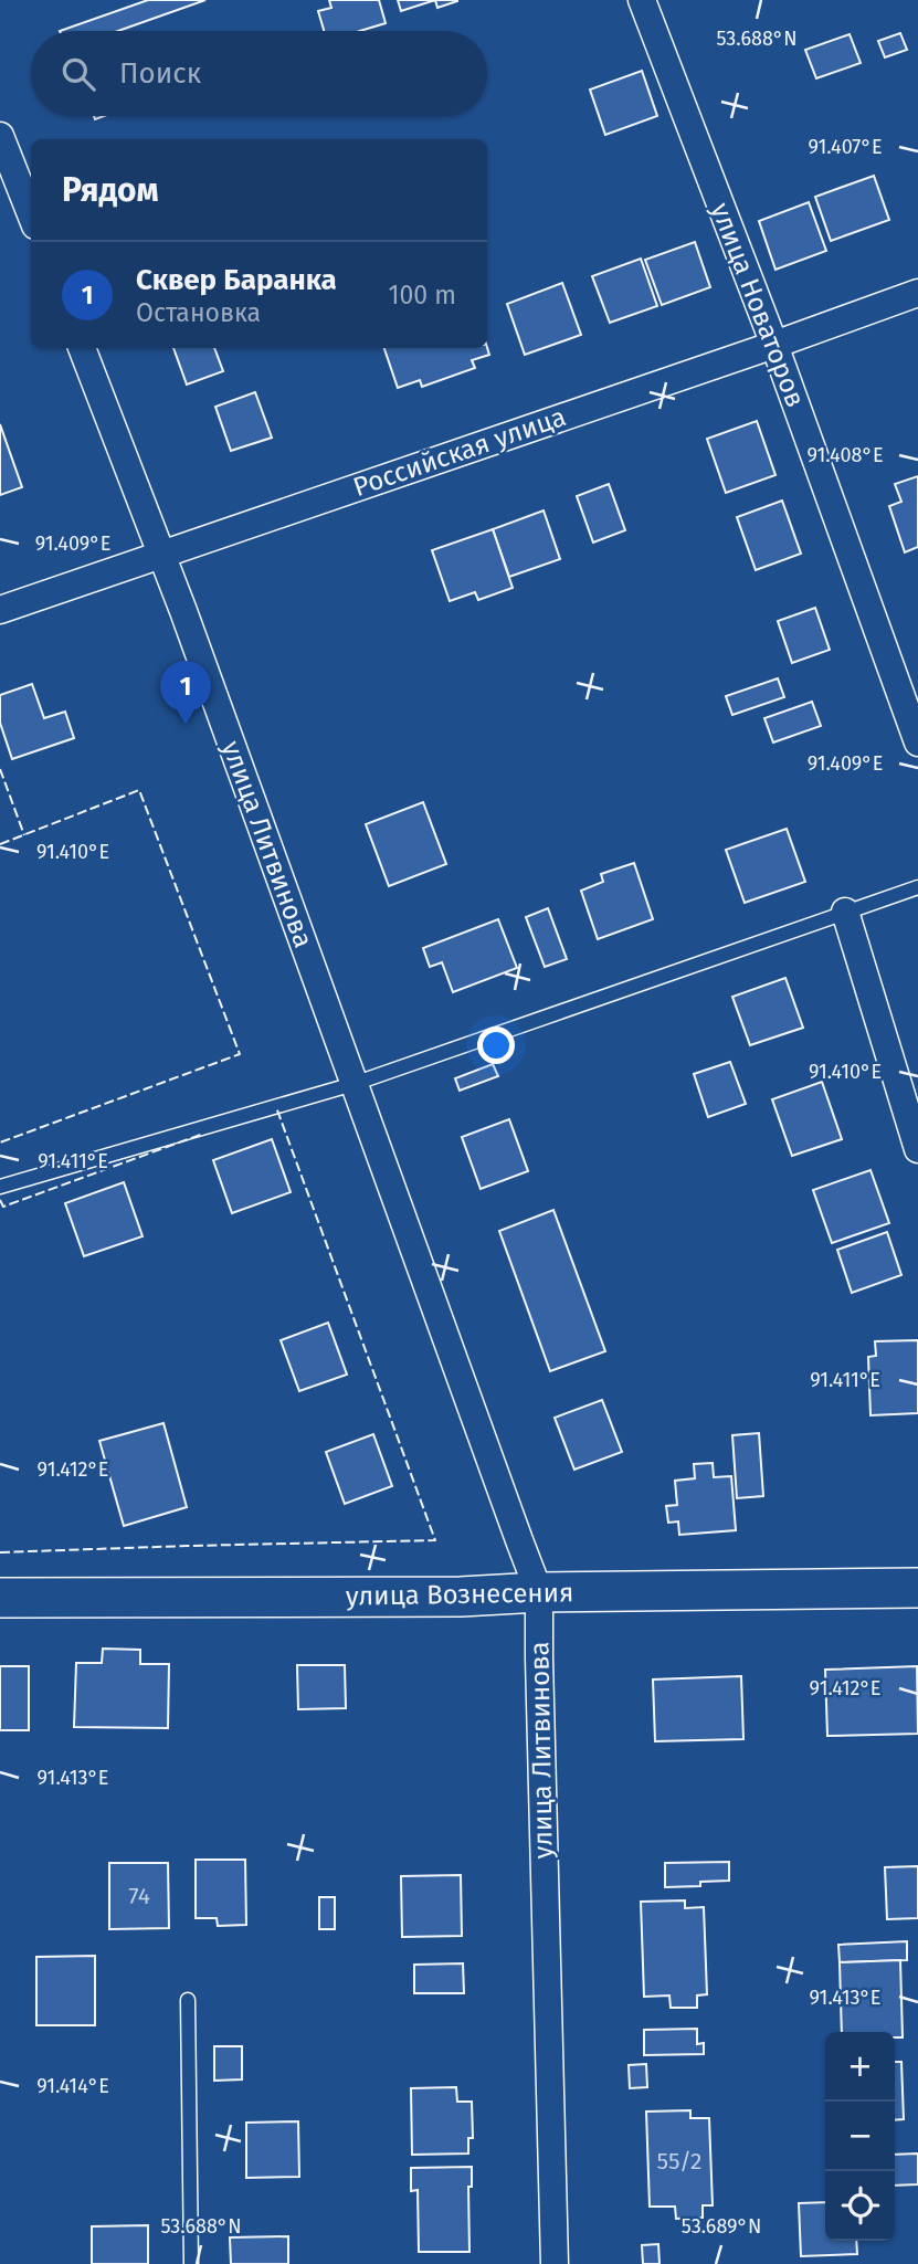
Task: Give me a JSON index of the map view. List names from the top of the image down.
{
  "streets": {
    "street": [
      "улица Новаторов",
      "Российская улица",
      "улица Литвинова",
      "улица Вознесения"
    ]
  },
  "crossings": [
    ["улица Новаторов", "Российская улица"],
    ["Российская улица", "улица Литвинова"],
    ["улица Литвинова", "улица Вознесения"]
  ],
  "house_numbers": ["74", "55/2"],
  "page": {
    "search": "Поиск",
    "heading": "Рядом",
    "list": [
      {
        "mark": "1",
        "name": "Сквер Баранка",
        "note": "Остановка",
        "value": "100 m"
      }
    ],
    "pins": "1",
    "map_buttons": ["+", "−"]
  },
  "coordinates": [
    "53.688°N",
    "91.407°E",
    "91.408°E",
    "91.409°E",
    "91.410°E",
    "91.411°E",
    "91.412°E",
    "91.413°E",
    "91.414°E",
    "53.689°N"
  ]
}
